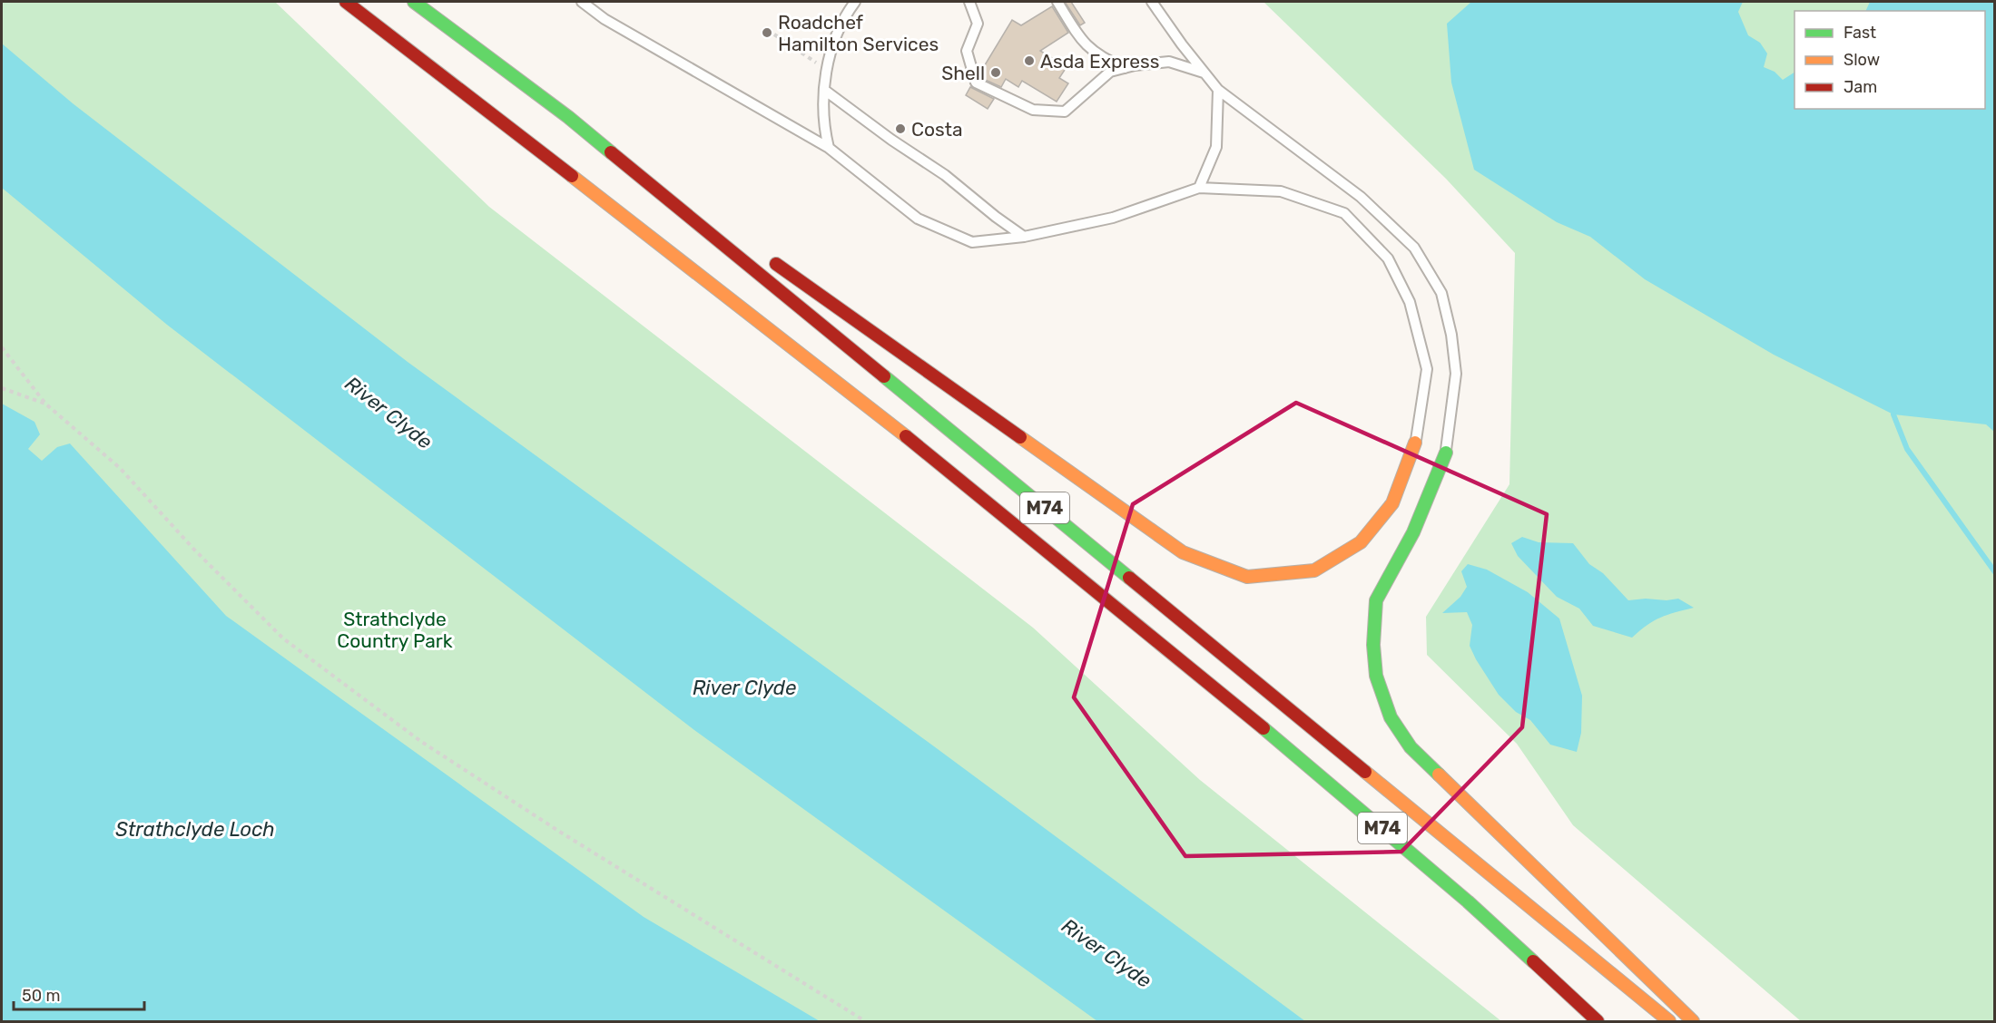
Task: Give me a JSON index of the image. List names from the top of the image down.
{
  "streets": {
    "highway": ["M74"]
  },
  "water": ["River Clyde", "Strathclyde Loch"],
  "parks": ["Strathclyde Country Park"],
  "places": [
    "Roadchef Hamilton Services",
    "Asda Express",
    "Shell",
    "Costa"
  ],
  "legend": ["Fast", "Slow", "Jam"],
  "scale_bar": "50 m"
}
